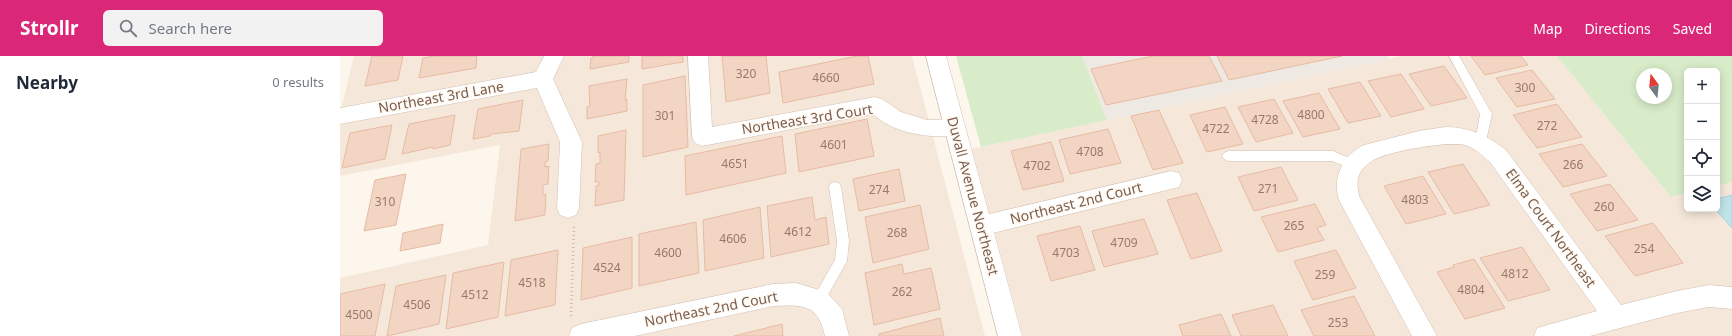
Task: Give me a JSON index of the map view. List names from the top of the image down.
{
  "streets": {
    "street": [
      "Northeast 3rd Lane",
      "Northeast 3rd Court",
      "Duvall Avenue Northeast",
      "Northeast 2nd Court",
      "Elma Court Northeast"
    ]
  },
  "crossings": [
    ["Northeast 3rd Court", "Duvall Avenue Northeast"],
    ["Duvall Avenue Northeast", "Northeast 2nd Court"]
  ],
  "house_numbers": [
    "320",
    "4660",
    "300",
    "4800",
    "301",
    "4728",
    "272",
    "4722",
    "4601",
    "4708",
    "4651",
    "266",
    "4702",
    "271",
    "274",
    "4803",
    "310",
    "260",
    "265",
    "4612",
    "268",
    "4606",
    "4709",
    "254",
    "4600",
    "4703",
    "4524",
    "4812",
    "259",
    "4518",
    "4804",
    "262",
    "4512",
    "4506",
    "4500",
    "253"
  ],
  "north": "top",
  "page": {
    "header": "Strollr",
    "search": "Search here",
    "nav": ["Map", "Directions", "Saved"],
    "heading": ["Nearby", "0 results"],
    "map_buttons": ["+", "−"]
  }
}
